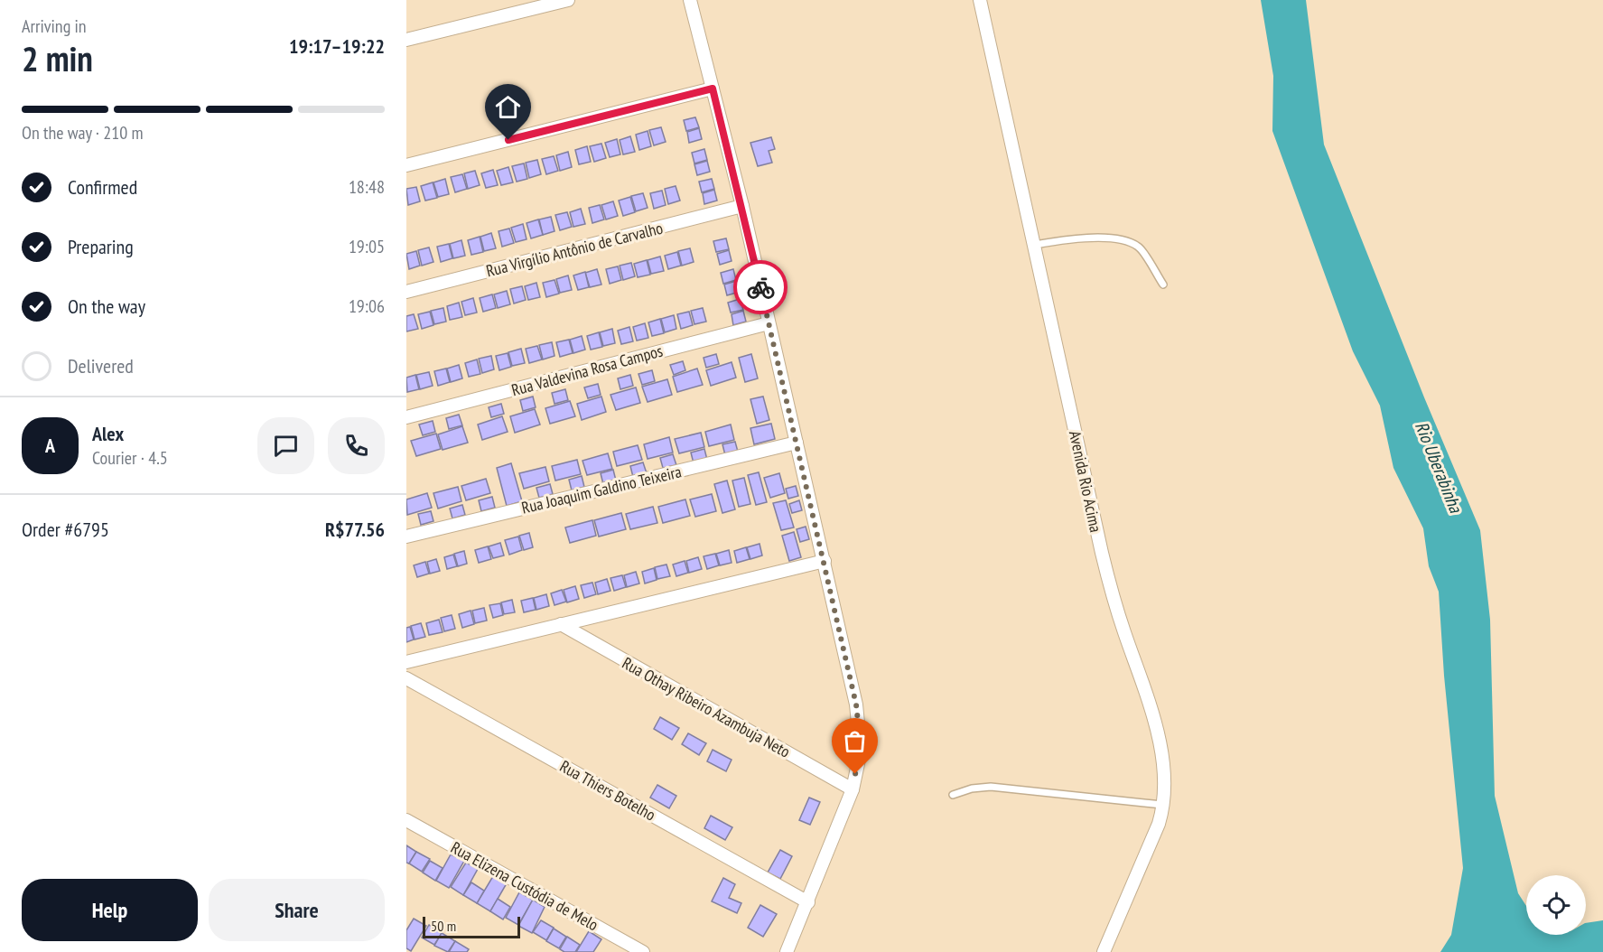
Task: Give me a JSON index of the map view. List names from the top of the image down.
{
  "streets": {
    "street": [
      "Rua Virgílio Antônio de Carvalho",
      "Rua Valdevina Rosa Campos",
      "Avenida Rio Acima",
      "Rua Joaquim Galdino Teixeira",
      "Rua Othay Ribeiro Azambuja Neto",
      "Rua Thiers Botelho",
      "Rua Elizena Custódia de Melo"
    ]
  },
  "water": ["Rio Uberabinha"],
  "scale_bar": "50 m",
  "page": {
    "heading": ["2 min", "Arriving in", "19:17–19:22"],
    "panel": [
      "Alex",
      "Courier · 4.5",
      "Order #6795",
      "R$77.56"
    ],
    "bar": "On the way · 210 m",
    "list": [
      ["Confirmed", "18:48"],
      ["Preparing", "19:05"],
      ["On the way", "19:06"],
      "Delivered"
    ],
    "round": "A",
    "buttons": ["Help", "Share"],
    "scale": "50 m"
  }
}
